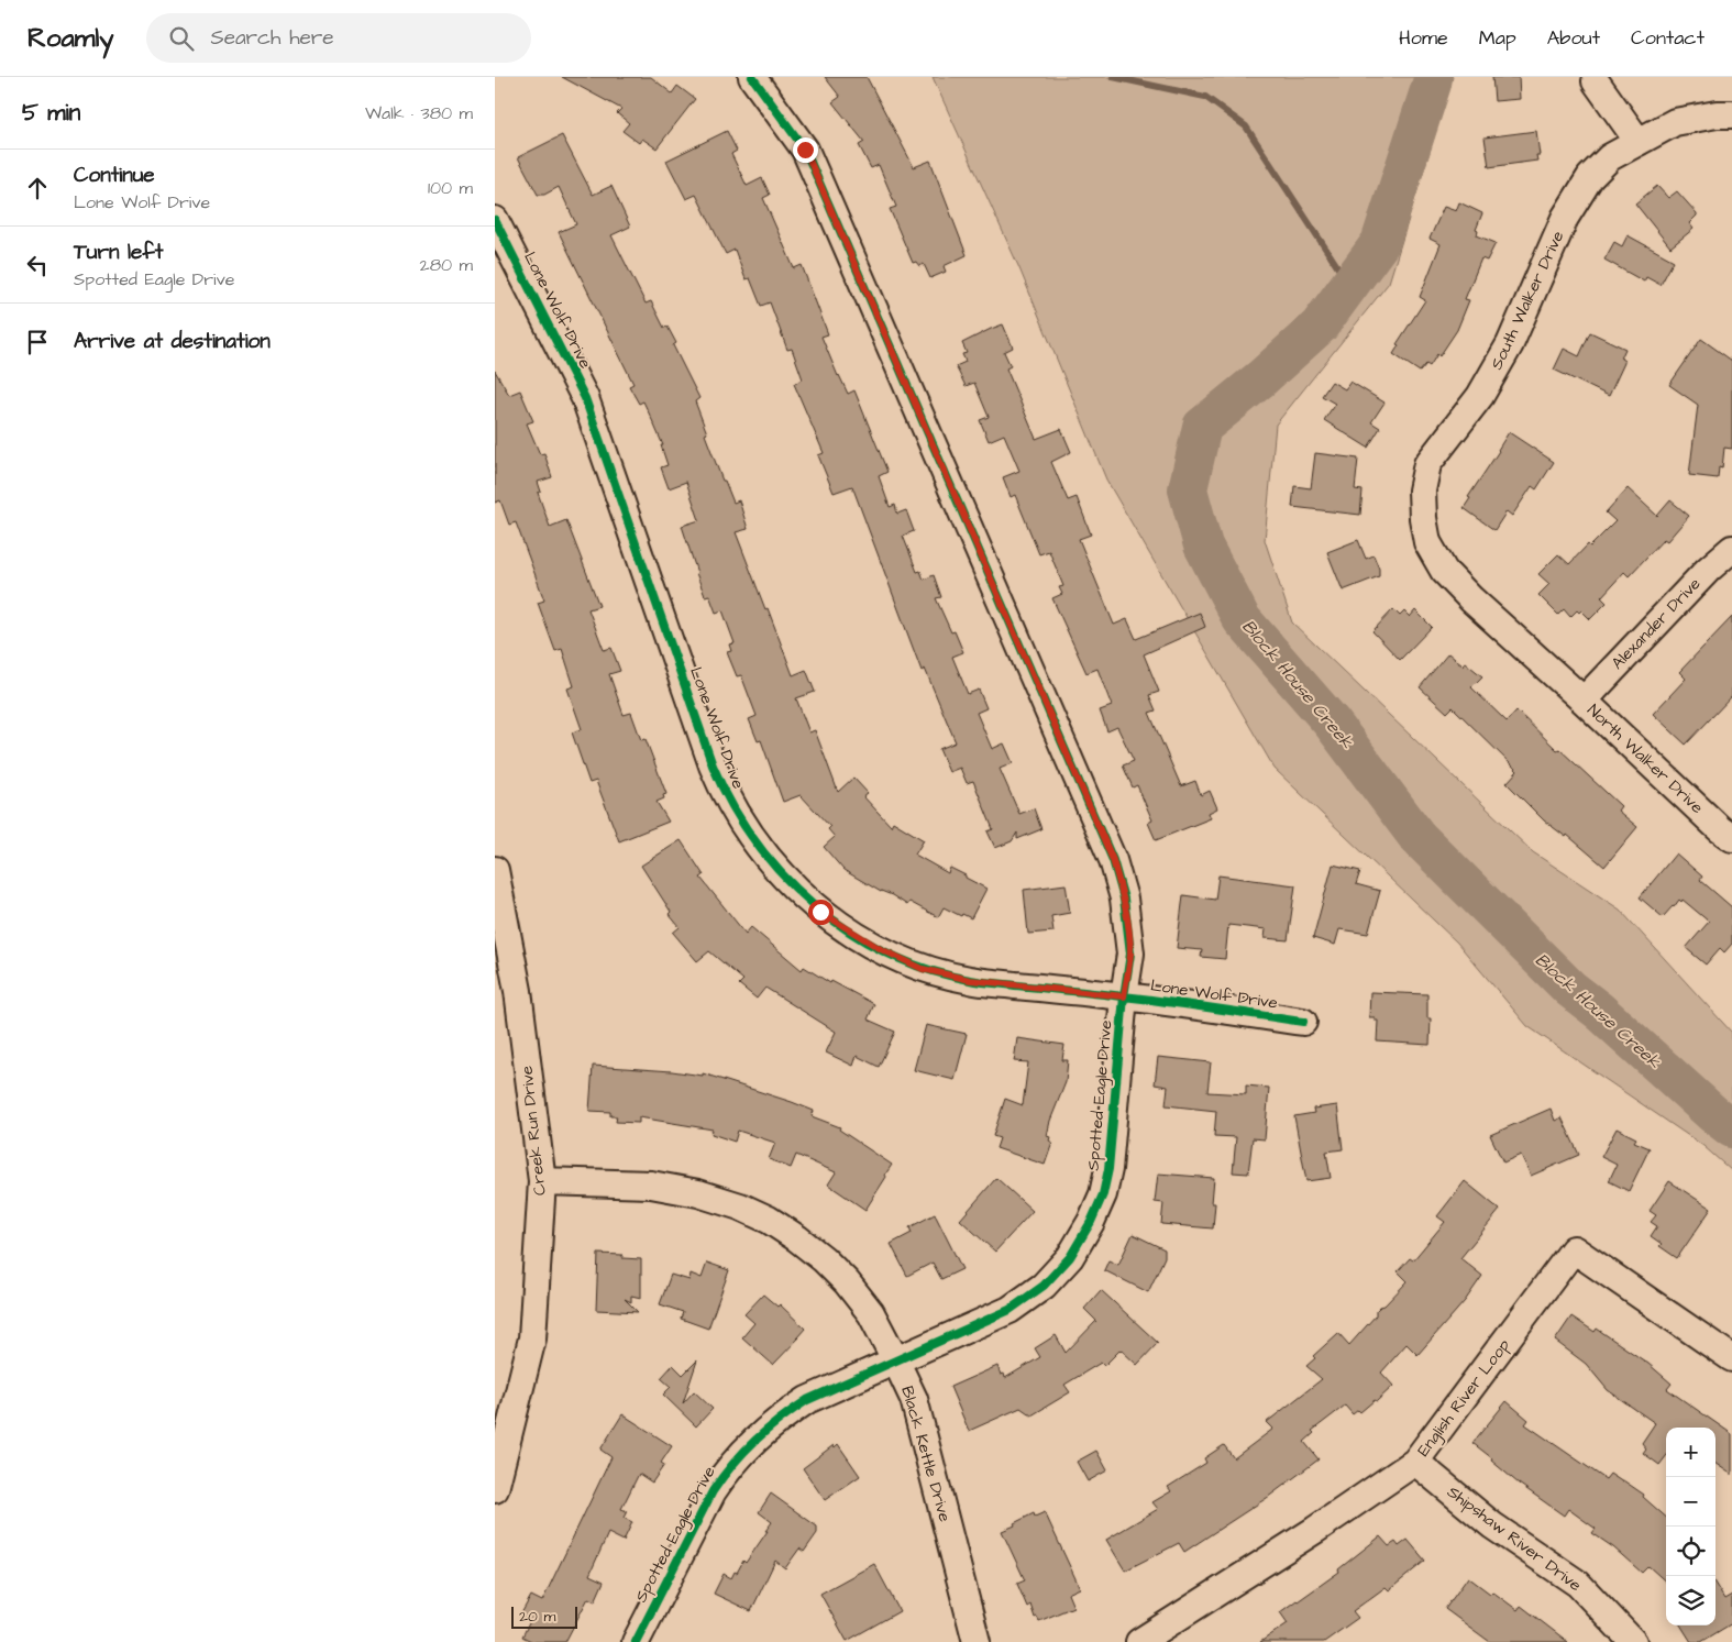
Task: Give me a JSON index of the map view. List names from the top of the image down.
{
  "streets": {
    "street": [
      "South Walker Drive",
      "Lone Wolf Drive",
      "Alexander Drive",
      "North Walker Drive",
      "Spotted Eagle Drive",
      "Creek Run Drive",
      "English River Loop",
      "Black Kettle Drive",
      "Shipshaw River Drive"
    ]
  },
  "crossings": [
    ["South Walker Drive", "Alexander Drive"],
    ["South Walker Drive", "North Walker Drive"],
    ["Lone Wolf Drive", "Spotted Eagle Drive"],
    ["Alexander Drive", "North Walker Drive"],
    ["Spotted Eagle Drive", "Black Kettle Drive"],
    ["Creek Run Drive", "Black Kettle Drive"],
    ["English River Loop", "Shipshaw River Drive"]
  ],
  "water": ["Block House Creek"],
  "scale_bar": "20 m",
  "page": {
    "header": "Roamly",
    "search": "Search here",
    "nav": [
      "Home",
      "Map",
      "About",
      "Contact"
    ],
    "heading": ["5 min", "Walk · 380 m"],
    "list": [
      ["Continue", "Lone Wolf Drive", "100 m"],
      ["Turn left", "Spotted Eagle Drive", "280 m"],
      "Arrive at destination"
    ],
    "map_buttons": ["+", "−"],
    "scale": "20 m"
  }
}
